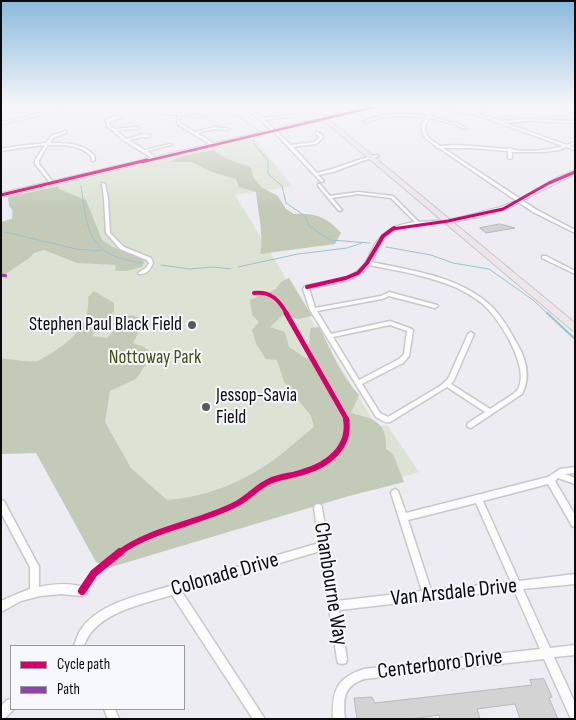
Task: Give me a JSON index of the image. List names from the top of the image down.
{
  "streets": {
    "street": [
      "Colonade Drive",
      "Chanbourne Way",
      "Van Arsdale Drive",
      "Centerboro Drive"
    ]
  },
  "crossings": [
    ["Colonade Drive", "Chanbourne Way"],
    ["Chanbourne Way", "Van Arsdale Drive"]
  ],
  "parks": ["Nottoway Park"],
  "places": ["Stephen Paul Black Field", "Jessop-Savia Field"],
  "legend": ["Cycle path", "Path"]
}
